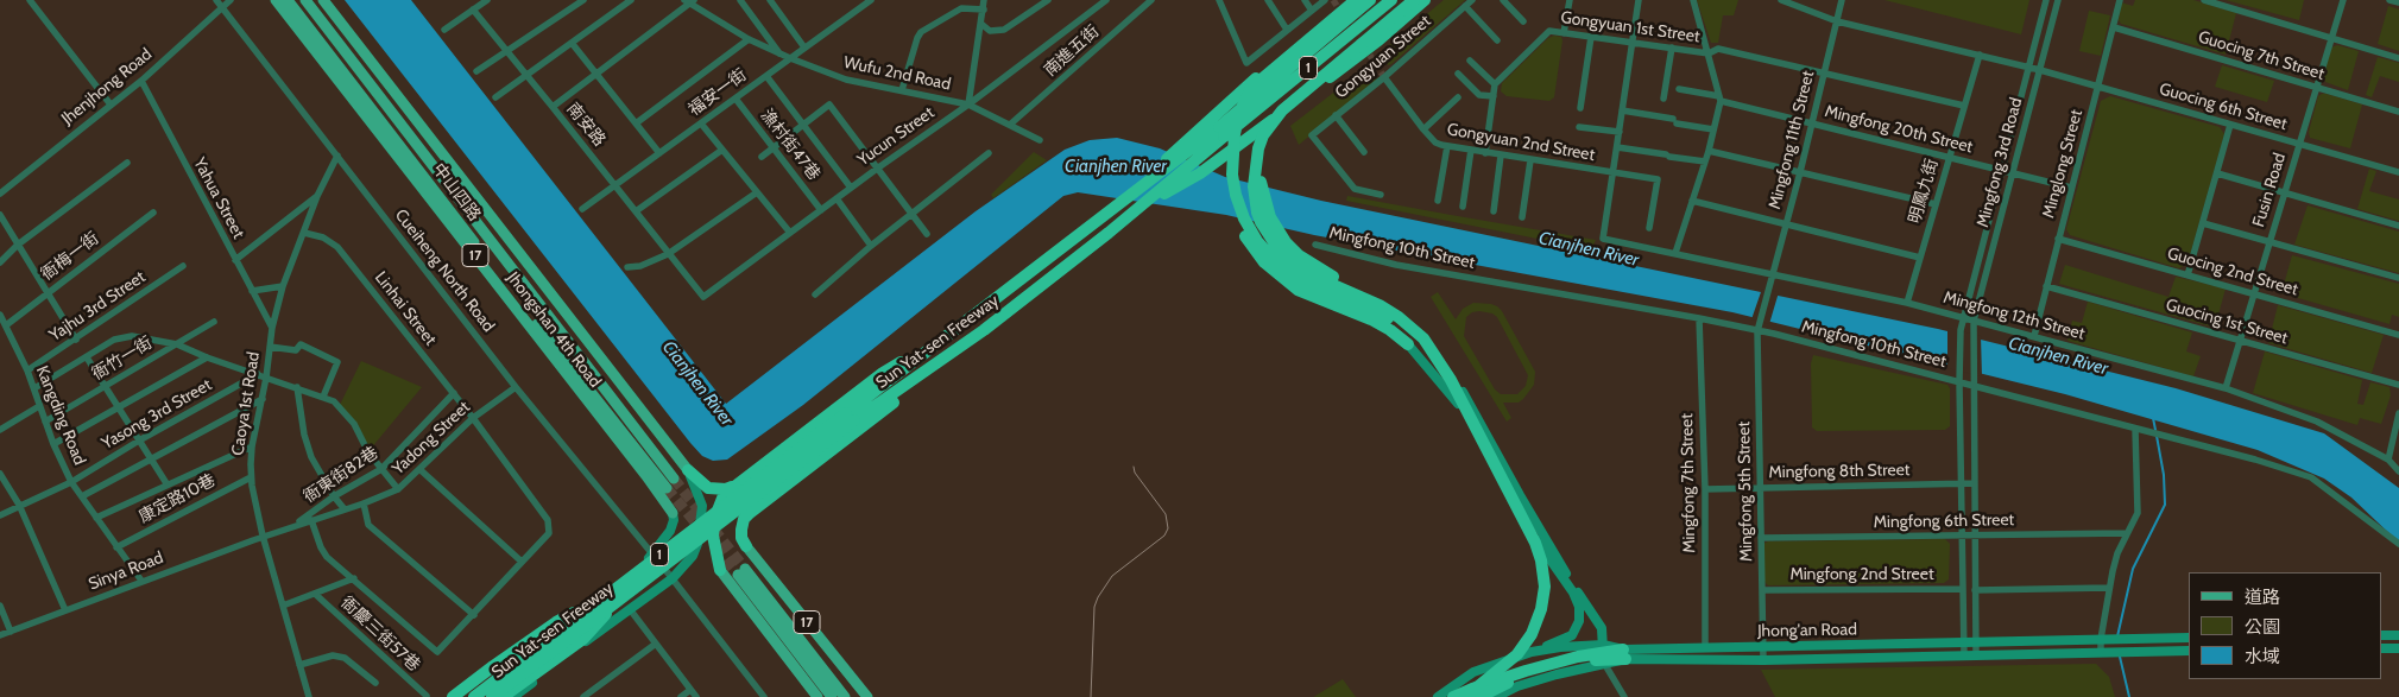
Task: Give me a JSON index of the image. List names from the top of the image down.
{
  "streets": {
    "highway": ["1", "Sun Yat-sen Freeway"],
    "main road": ["中山四路", "17", "Jhongshan 4th Road"],
    "street": [
      "Gongyuan 1st Street",
      "南進五街",
      "Guocing 7th Street",
      "Gongyuan Street",
      "Wufu 2nd Road",
      "Jhenjhong Road",
      "福安一街",
      "Guocing 6th Street",
      "南安路",
      "Mingfong 20th Street",
      "Yucun Street",
      "Mingfong 11th Street",
      "Gongyuan 2nd Street",
      "漁村街47巷",
      "Mingfong 3rd Road",
      "Minglong Street",
      "Fusin Road",
      "明鳳九街",
      "Yahua Street",
      "Mingfong 10th Street",
      "衙梅一街",
      "Cueiheng North Road",
      "Guocing 2nd Street",
      "Yajhu 3rd Street",
      "Linhai Street",
      "Mingfong 12th Street",
      "Guocing 1st Street",
      "衙竹一街",
      "Caoya 1st Road",
      "Yasong 3rd Street",
      "Kangding Road",
      "Yadong Street",
      "Mingfong 8th Street",
      "衙東街82巷",
      "Mingfong 7th Street",
      "Mingfong 5th Street",
      "康定路10巷",
      "Mingfong 6th Street",
      "Sinya Road",
      "Mingfong 2nd Street",
      "Jhong'an Road",
      "衙慶三街57巷"
    ]
  },
  "crossings": [
    ["Gongyuan 1st Street", "Mingfong 11th Street"],
    ["Gongyuan 1st Street", "明鳳九街"],
    ["南進五街", "Wufu 2nd Road"],
    ["Guocing 7th Street", "Minglong Street"],
    ["Guocing 7th Street", "Fusin Road"],
    ["Gongyuan Street", "Gongyuan 2nd Street"],
    ["Wufu 2nd Road", "福安一街"],
    ["Wufu 2nd Road", "南安路"],
    ["Wufu 2nd Road", "Yucun Street"],
    ["Jhenjhong Road", "Yahua Street"],
    ["Jhenjhong Road", "Cueiheng North Road"],
    ["福安一街", "南安路"],
    ["福安一街", "漁村街47巷"],
    ["Guocing 6th Street", "Mingfong 11th Street"],
    ["Guocing 6th Street", "Mingfong 3rd Road"],
    ["Guocing 6th Street", "Minglong Street"],
    ["Guocing 6th Street", "Fusin Road"],
    ["Guocing 6th Street", "明鳳九街"],
    ["南安路", "Yucun Street"],
    ["Mingfong 20th Street", "Mingfong 11th Street"],
    ["Mingfong 20th Street", "Mingfong 3rd Road"],
    ["Mingfong 20th Street", "Minglong Street"],
    ["Mingfong 20th Street", "明鳳九街"],
    ["Yucun Street", "漁村街47巷"],
    ["Mingfong 11th Street", "Mingfong 12th Street"],
    ["Mingfong 11th Street", "Mingfong 5th Street"],
    ["Gongyuan 2nd Street", "Mingfong 12th Street"],
    ["Mingfong 3rd Road", "Mingfong 10th Street"],
    ["Mingfong 3rd Road", "Mingfong 12th Street"],
    ["Minglong Street", "Guocing 2nd Street"],
    ["Minglong Street", "Mingfong 12th Street"],
    ["Minglong Street", "Guocing 1st Street"],
    ["Fusin Road", "Guocing 2nd Street"],
    ["Fusin Road", "Mingfong 12th Street"],
    ["Fusin Road", "Guocing 1st Street"],
    ["明鳳九街", "Mingfong 12th Street"],
    ["Yahua Street", "Caoya 1st Road"],
    ["Mingfong 10th Street", "Mingfong 7th Street"],
    ["Mingfong 10th Street", "Mingfong 5th Street"],
    ["衙梅一街", "Kangding Road"],
    ["Cueiheng North Road", "Caoya 1st Road"],
    ["Cueiheng North Road", "Yadong Street"],
    ["Yajhu 3rd Street", "Kangding Road"],
    ["Linhai Street", "Caoya 1st Road"],
    ["Linhai Street", "Yadong Street"],
    ["Linhai Street", "衙東街82巷"],
    ["衙竹一街", "Kangding Road"],
    ["Caoya 1st Road", "Yadong Street"],
    ["Caoya 1st Road", "康定路10巷"],
    ["Caoya 1st Road", "Sinya Road"],
    ["Yasong 3rd Street", "Kangding Road"],
    ["Kangding Road", "康定路10巷"],
    ["Kangding Road", "Sinya Road"],
    ["Yadong Street", "衙東街82巷"],
    ["Yadong Street", "Sinya Road"],
    ["Mingfong 8th Street", "Mingfong 7th Street"],
    ["Mingfong 8th Street", "Mingfong 5th Street"],
    ["Mingfong 7th Street", "Jhong'an Road"],
    ["Mingfong 5th Street", "Mingfong 6th Street"],
    ["Mingfong 5th Street", "Mingfong 2nd Street"],
    ["Mingfong 5th Street", "Jhong'an Road"]
  ],
  "water": ["Cianjhen River"],
  "legend": ["道路", "公園", "水域"]
}
